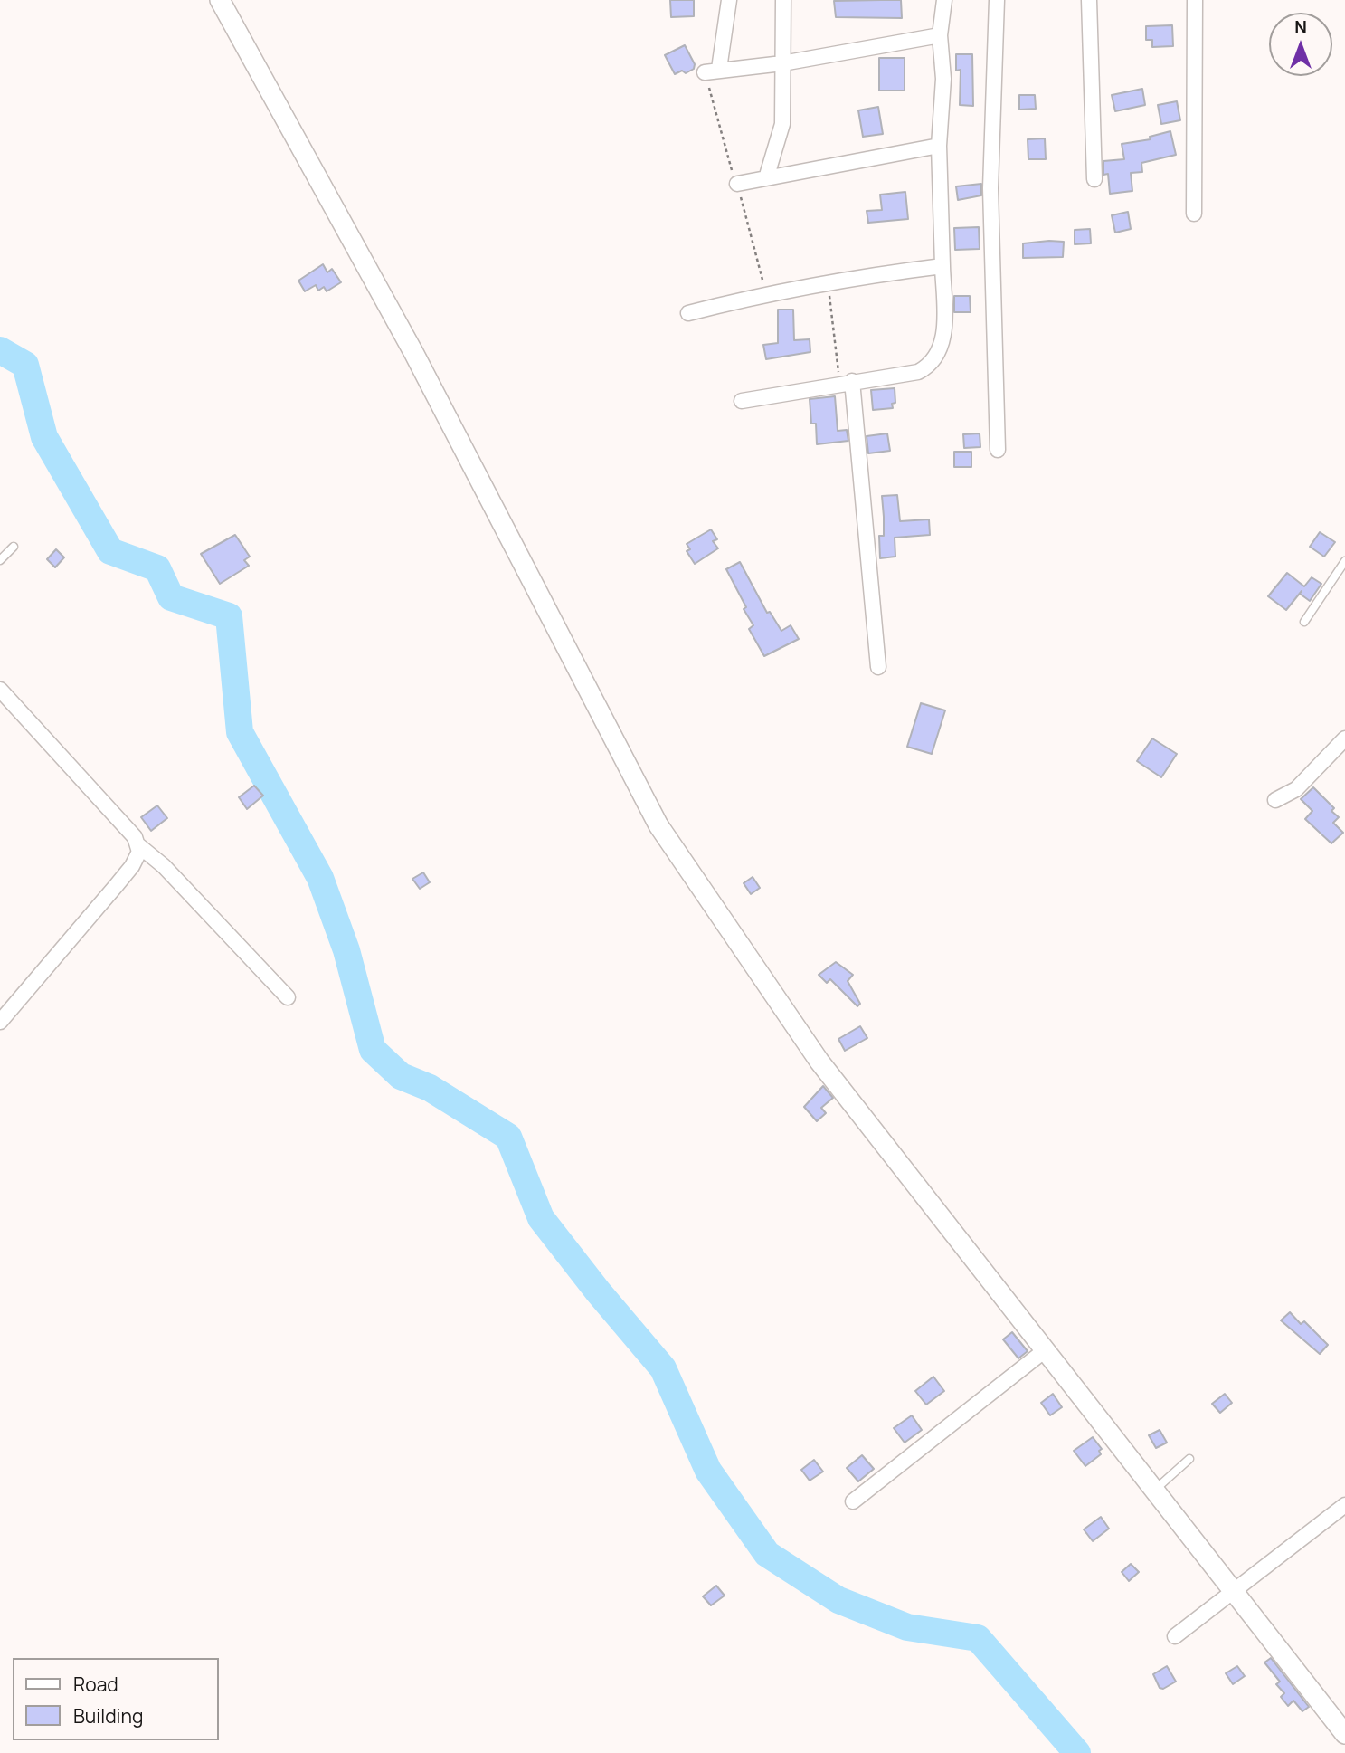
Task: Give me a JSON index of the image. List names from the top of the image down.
{
  "legend": ["Road", "Building"],
  "north": "top"
}
